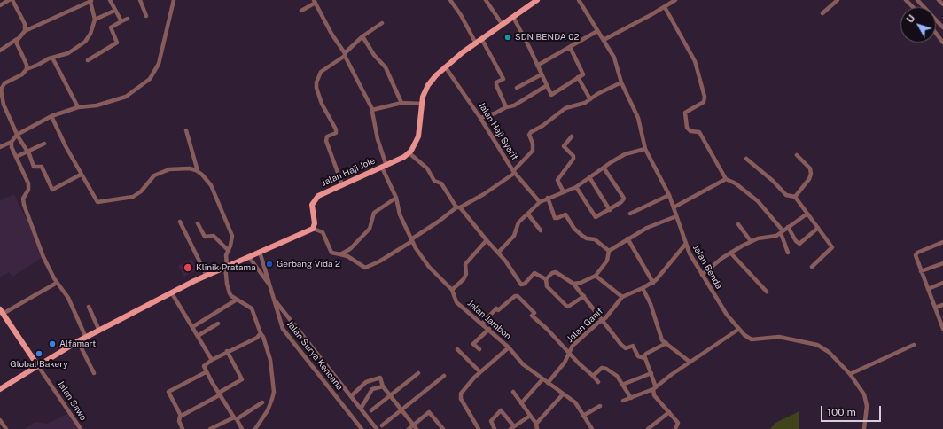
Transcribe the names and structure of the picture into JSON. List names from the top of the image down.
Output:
{
  "streets": {
    "main road": ["Jalan Haji Jole"],
    "street": [
      "Jalan Haji Syarif",
      "Jalan Benda",
      "Jalan Jambon",
      "Jalan Ganif",
      "Jalan Surya Kencana",
      "Jalan Sawo"
    ]
  },
  "crossings": [
    ["Jalan Haji Jole", "Jalan Jambon"],
    ["Jalan Jambon", "Jalan Ganif"]
  ],
  "places": [
    "SDN BENDA 02",
    "Gerbang Vida 2",
    "Klinik Pratama",
    "Alfamart",
    "Global Bakery"
  ],
  "scale_bar": "100 m",
  "north": "top left"
}
